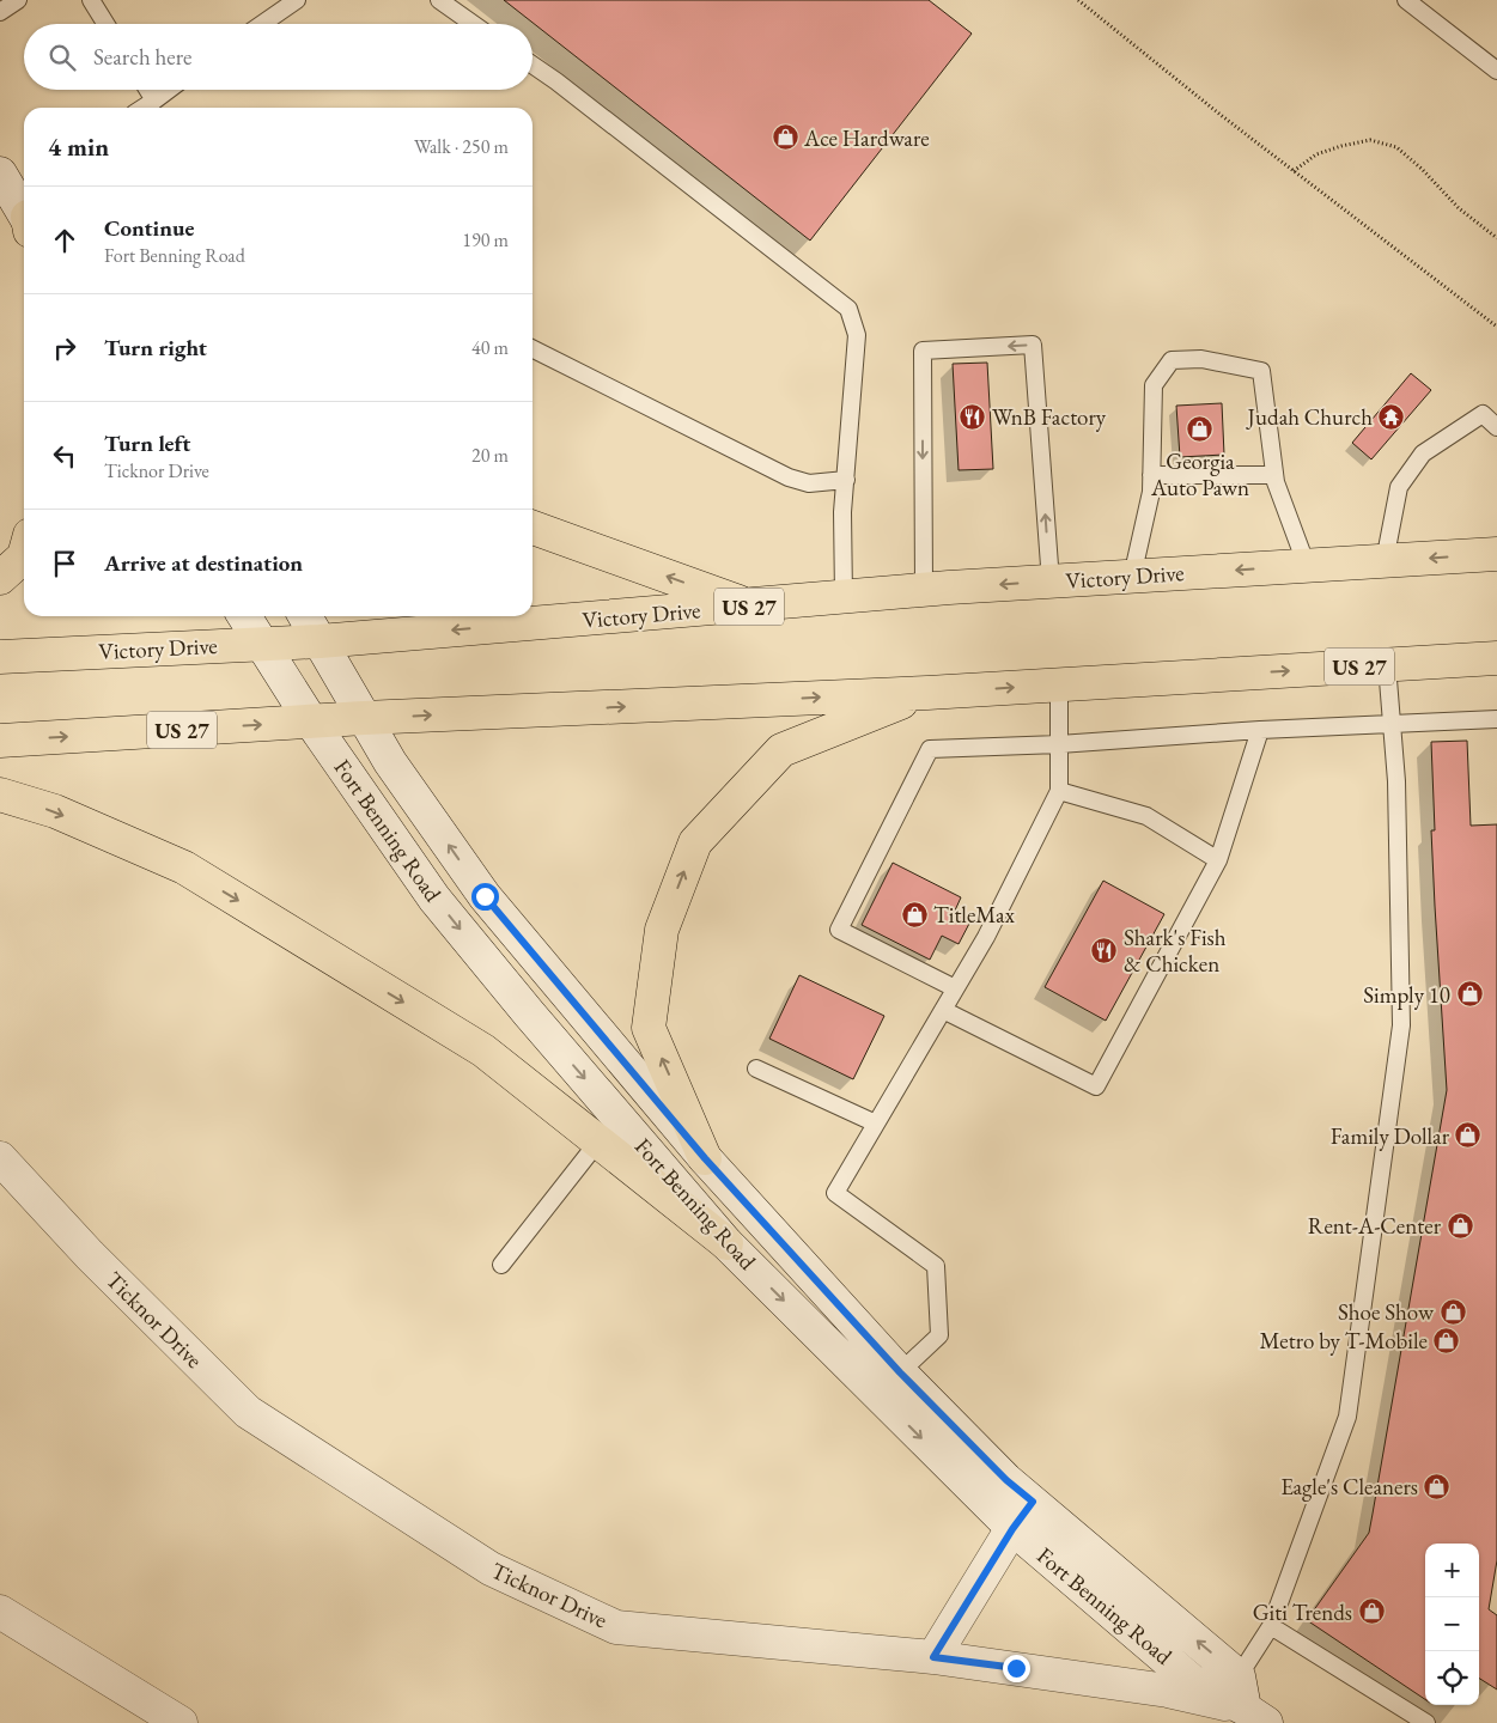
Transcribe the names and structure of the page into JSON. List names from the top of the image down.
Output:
{
  "streets": {
    "highway": ["Victory Drive", "US 27"],
    "street": ["Fort Benning Road", "Ticknor Drive"]
  },
  "crossings": [
    ["Victory Drive", "Fort Benning Road"],
    ["US 27", "Fort Benning Road"],
    ["Fort Benning Road", "Ticknor Drive"]
  ],
  "places": {
    "shop": [
      "Ace Hardware",
      "Georgia Auto Pawn",
      "TitleMax",
      "Simply 10",
      "Family Dollar",
      "Rent-A-Center",
      "Shoe Show",
      "Metro by T-Mobile",
      "Eagle's Cleaners",
      "Giti Trends"
    ],
    "restaurant": ["WnB Factory", "Shark's Fish & Chicken"],
    "temple": ["Judah Church"]
  },
  "page": {
    "search": "Search here",
    "heading": ["4 min", "Walk · 250 m"],
    "list": [
      ["Continue", "Fort Benning Road", "190 m"],
      ["Turn right", "40 m"],
      ["Turn left", "Ticknor Drive", "20 m"],
      "Arrive at destination"
    ],
    "map_buttons": ["+", "−"]
  }
}
